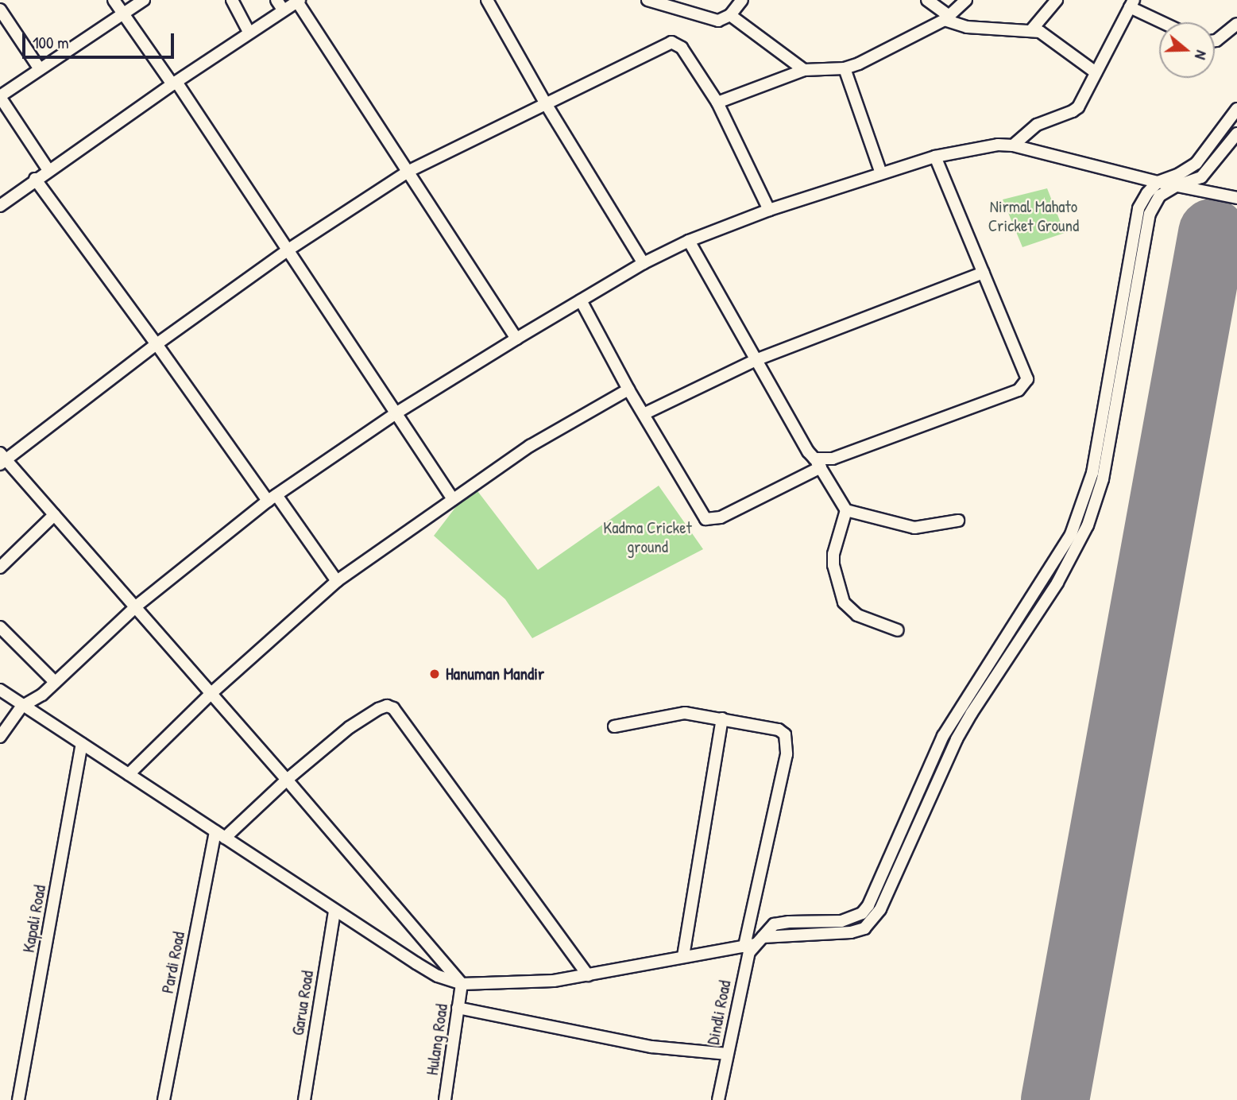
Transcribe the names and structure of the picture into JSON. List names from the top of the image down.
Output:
{
  "streets": {
    "street": [
      "Kapali Road",
      "Pardi Road",
      "Garua Road",
      "Dindli Road",
      "Hulang Road"
    ]
  },
  "parks": ["Nirmal Mahato Cricket Ground", "Kadma Cricket ground"],
  "places": ["Hanuman Mandir"],
  "scale_bar": "100 m",
  "north": "right"
}
